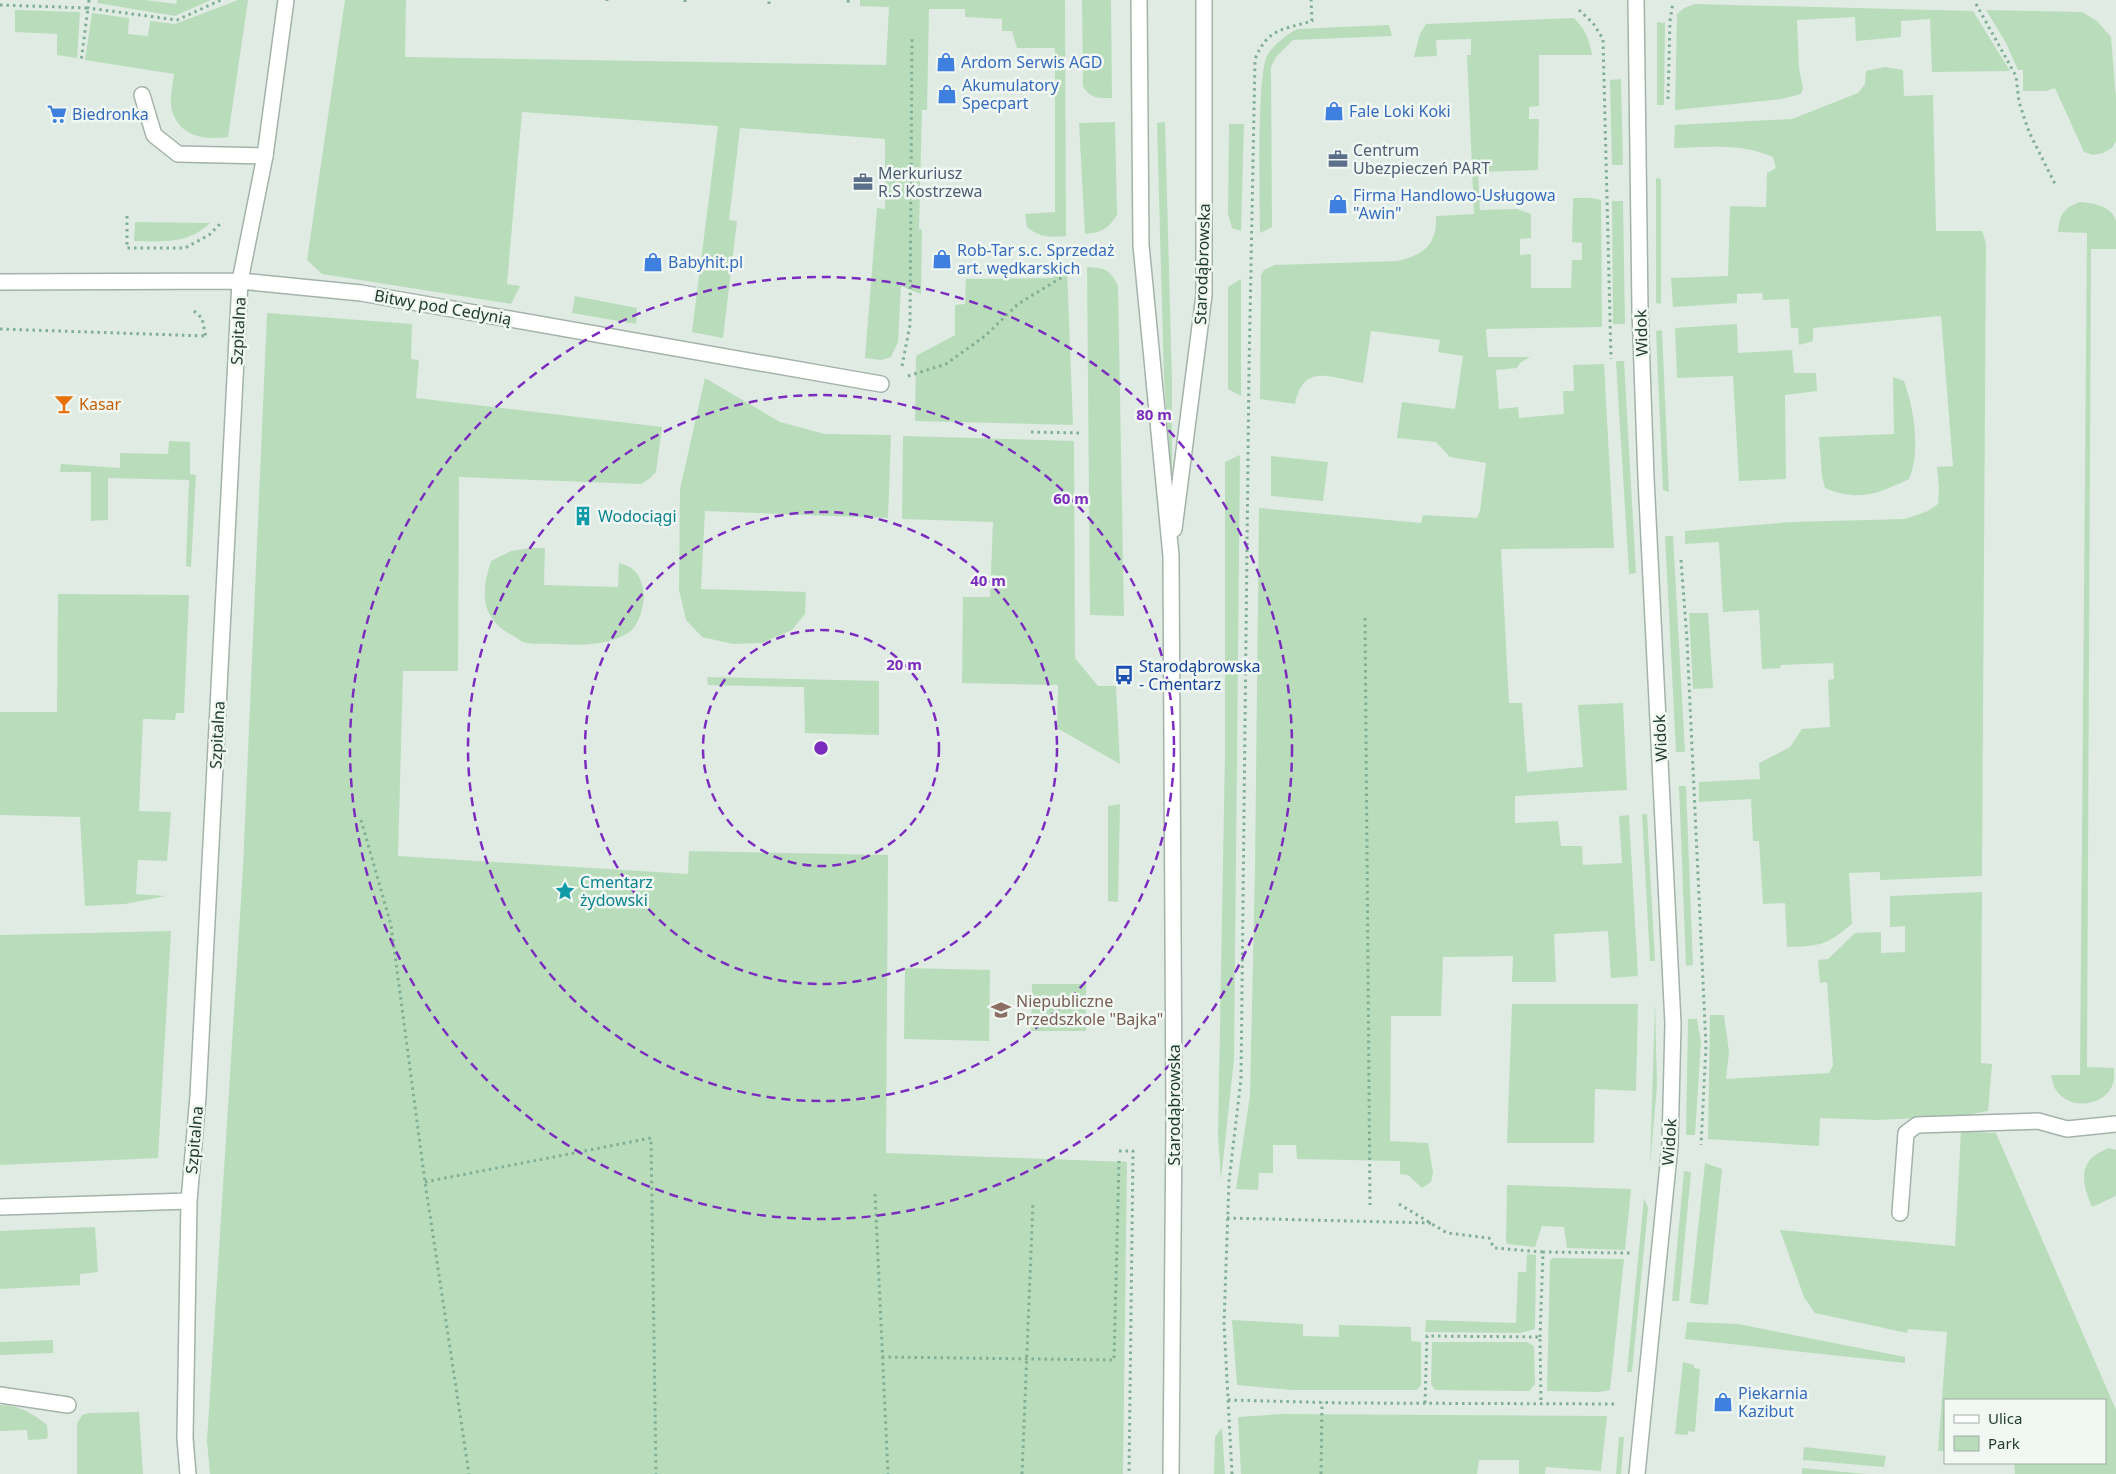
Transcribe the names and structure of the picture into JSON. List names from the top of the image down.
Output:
{
  "streets": {
    "street": [
      "Starodąbrowska",
      "Bitwy pod Cedynią",
      "Szpitalna",
      "Widok"
    ]
  },
  "crossings": [
    ["Bitwy pod Cedynią", "Szpitalna"]
  ],
  "places": {
    "shop": [
      "Ardom Serwis AGD",
      "Akumulatory Specpart",
      "Fale Loki Koki",
      "Firma Handlowo-Usługowa \"Awin\"",
      "Rob-Tar s.c. Sprzedaż art. wędkarskich",
      "Babyhit.pl",
      "Piekarnia Kazibut"
    ],
    "supermarket": ["Biedronka"],
    "office": ["Centrum Ubezpieczeń PART", "Merkuriusz R.S Kostrzewa"],
    "bar": ["Kasar"],
    "building": ["Wodociągi"],
    "bus stop": ["Starodąbrowska - Cmentarz"],
    "place": ["Cmentarz żydowski"],
    "school or university": ["Niepubliczne Przedszkole \"Bajka\""]
  },
  "legend": ["Ulica", "Park"],
  "rings": [
    "80 m",
    "60 m",
    "40 m",
    "20 m"
  ]
}
